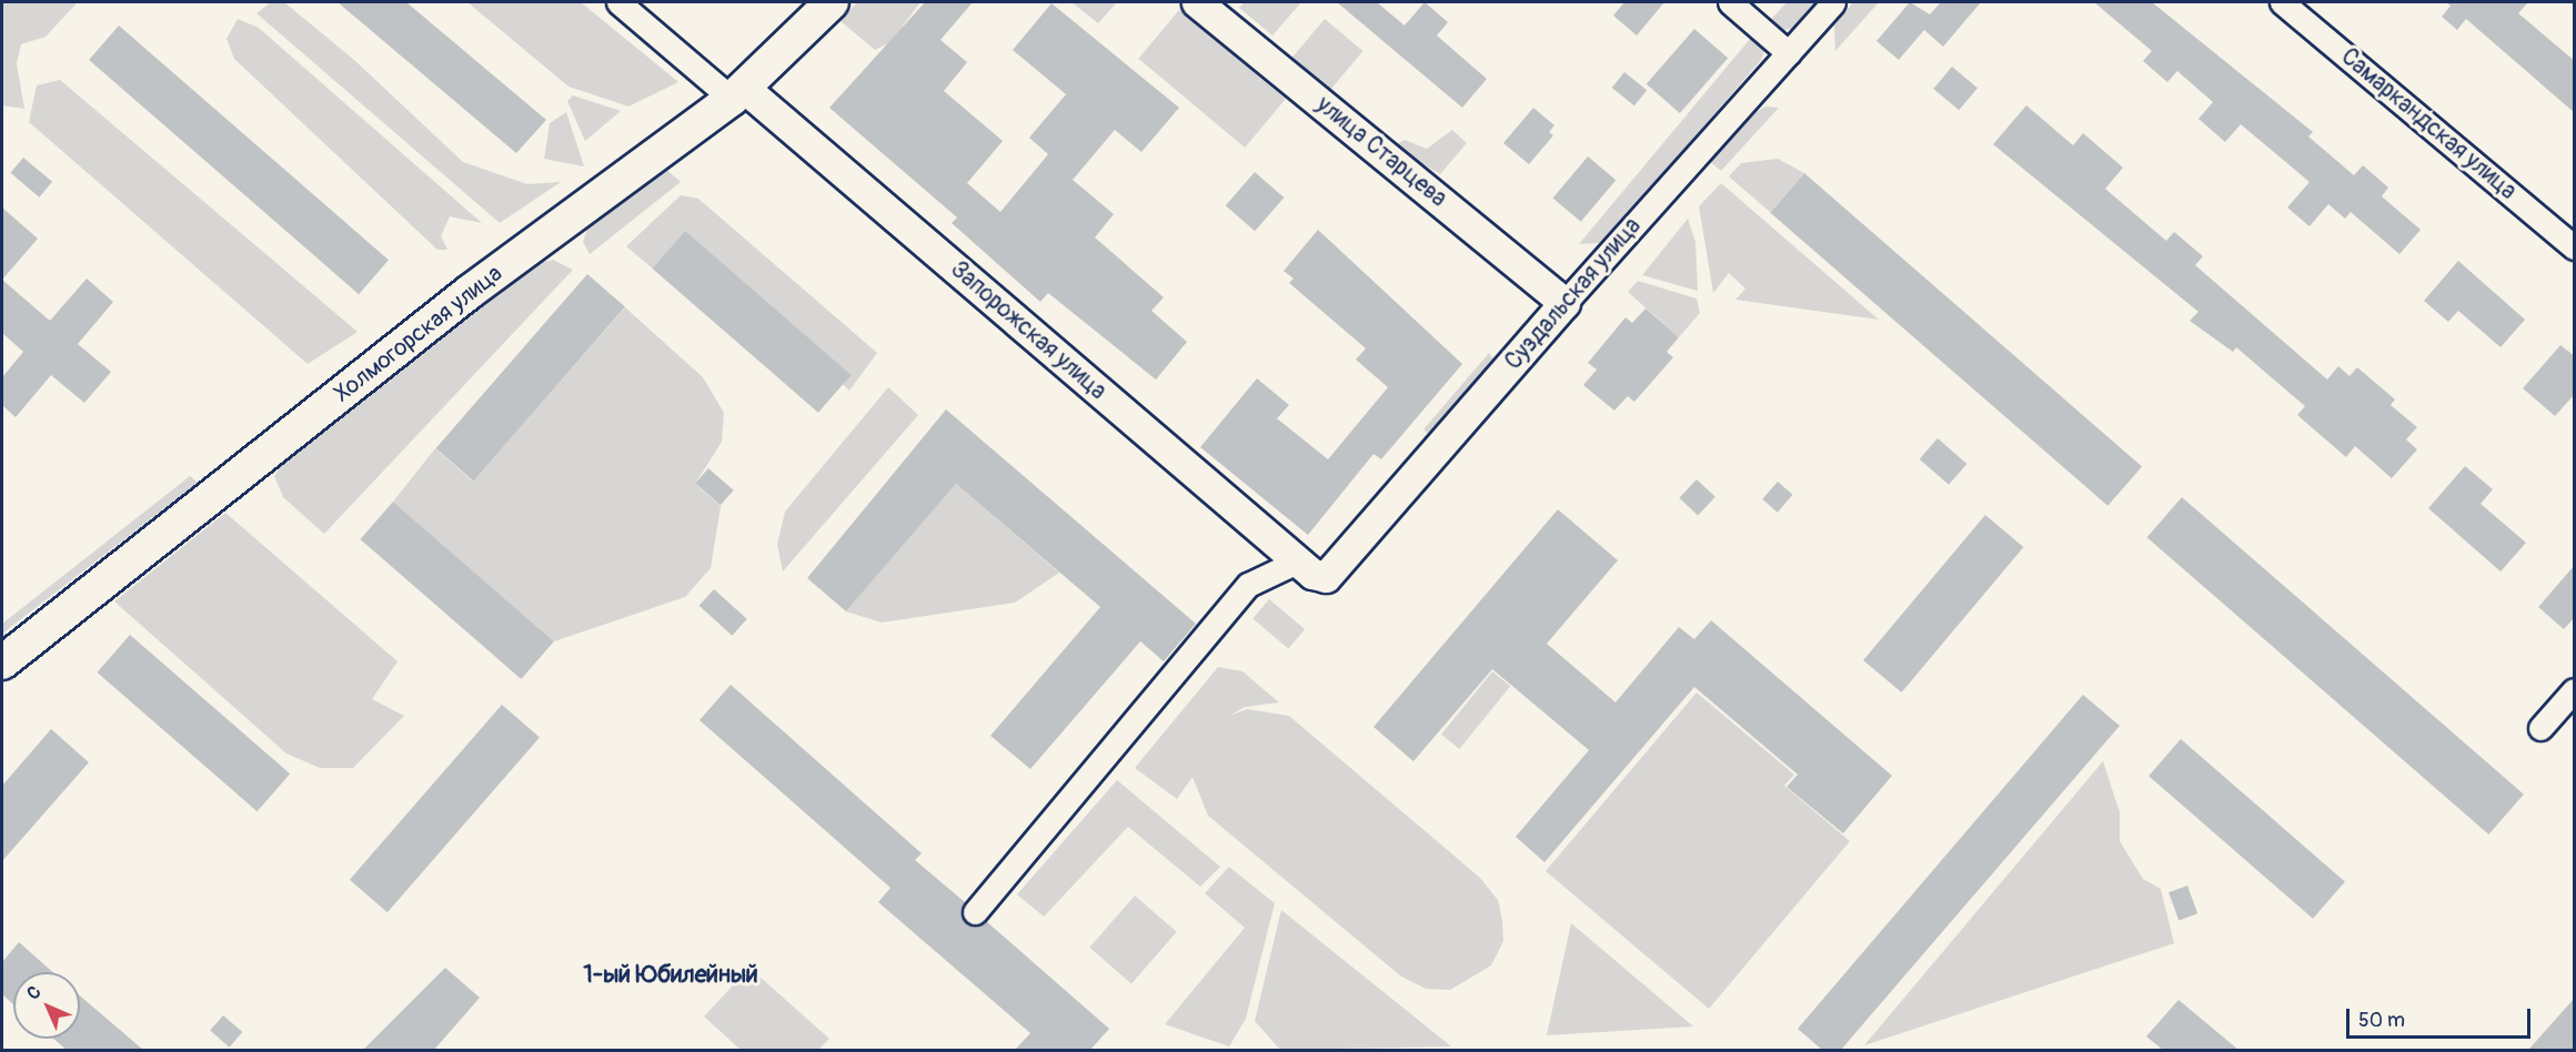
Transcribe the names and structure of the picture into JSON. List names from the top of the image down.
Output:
{
  "streets": {
    "main road": ["Холмогорская улица"],
    "street": [
      "Самаркандская улица",
      "улица Старцева",
      "Суздальская улица",
      "Запорожская улица"
    ]
  },
  "crossings": [
    ["улица Старцева", "Суздальская улица"],
    ["Суздальская улица", "Запорожская улица"],
    ["Запорожская улица", "Холмогорская улица"]
  ],
  "districts": ["1-ый Юбилейный"],
  "scale_bar": "50 m",
  "north": "top left"
}
